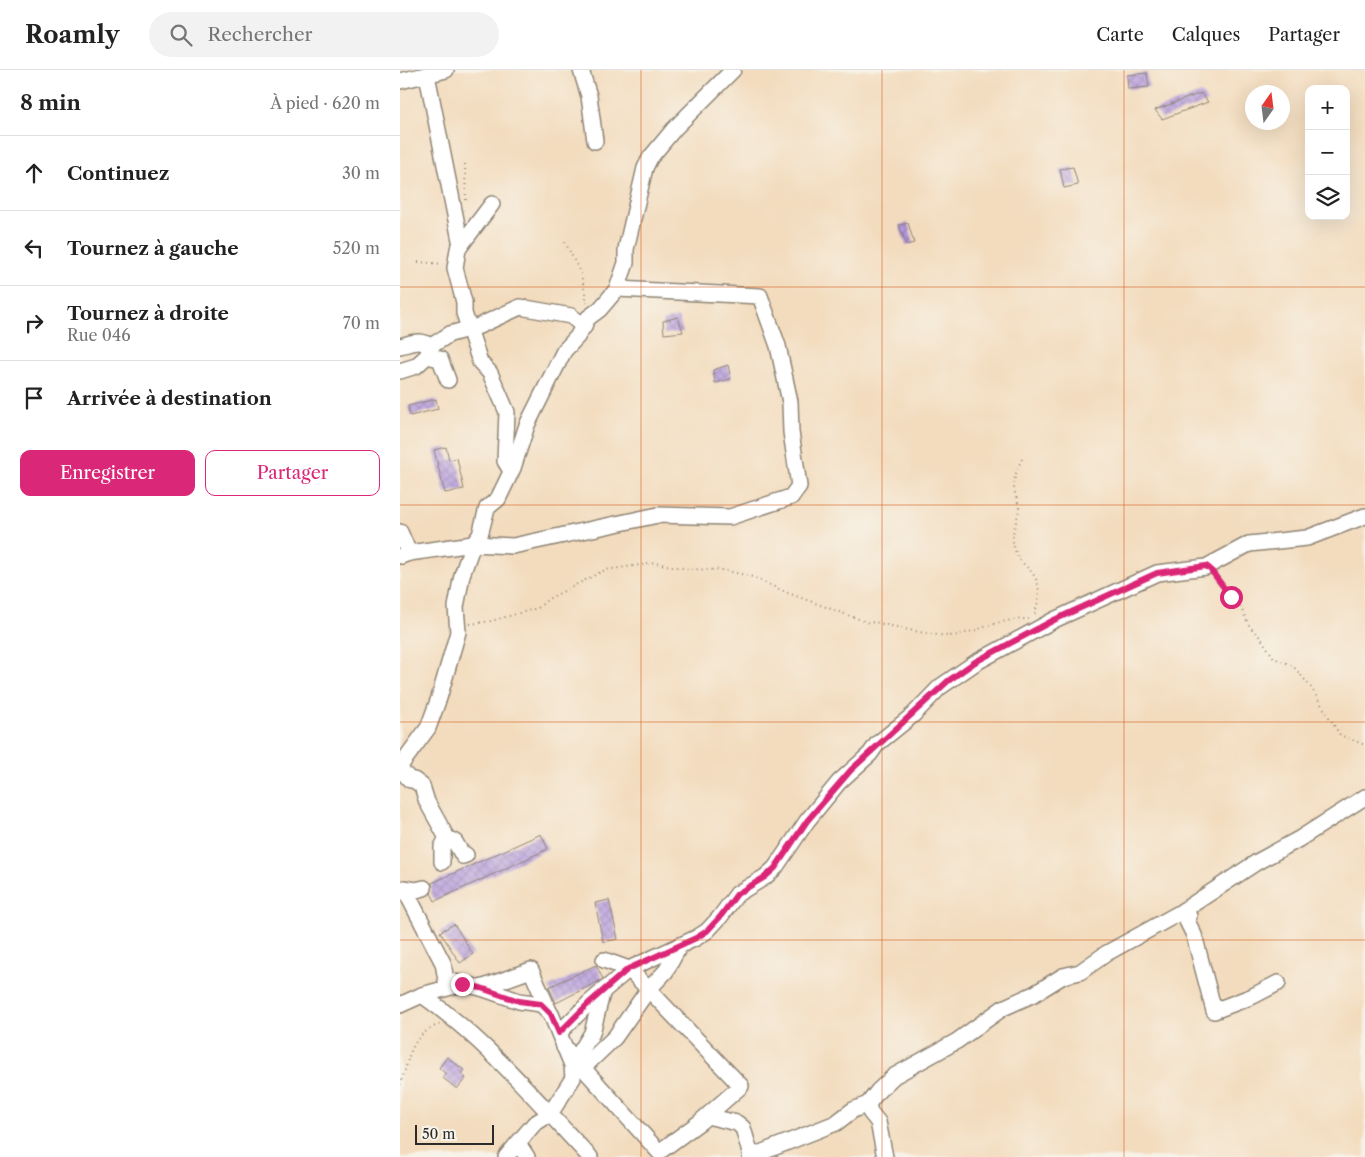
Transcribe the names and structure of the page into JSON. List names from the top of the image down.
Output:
{
  "scale_bar": "50 m",
  "north": "top",
  "page": {
    "header": "Roamly",
    "search": "Rechercher",
    "nav": ["Carte", "Calques", "Partager"],
    "heading": ["8 min", "À pied · 620 m"],
    "map_buttons": ["+", "−"],
    "list": [
      ["Continuez", "30 m"],
      ["Tournez à gauche", "520 m"],
      ["Tournez à droite", "Rue 046", "70 m"],
      "Arrivée à destination"
    ],
    "buttons": ["Enregistrer", "Partager"],
    "scale": "50 m"
  }
}
